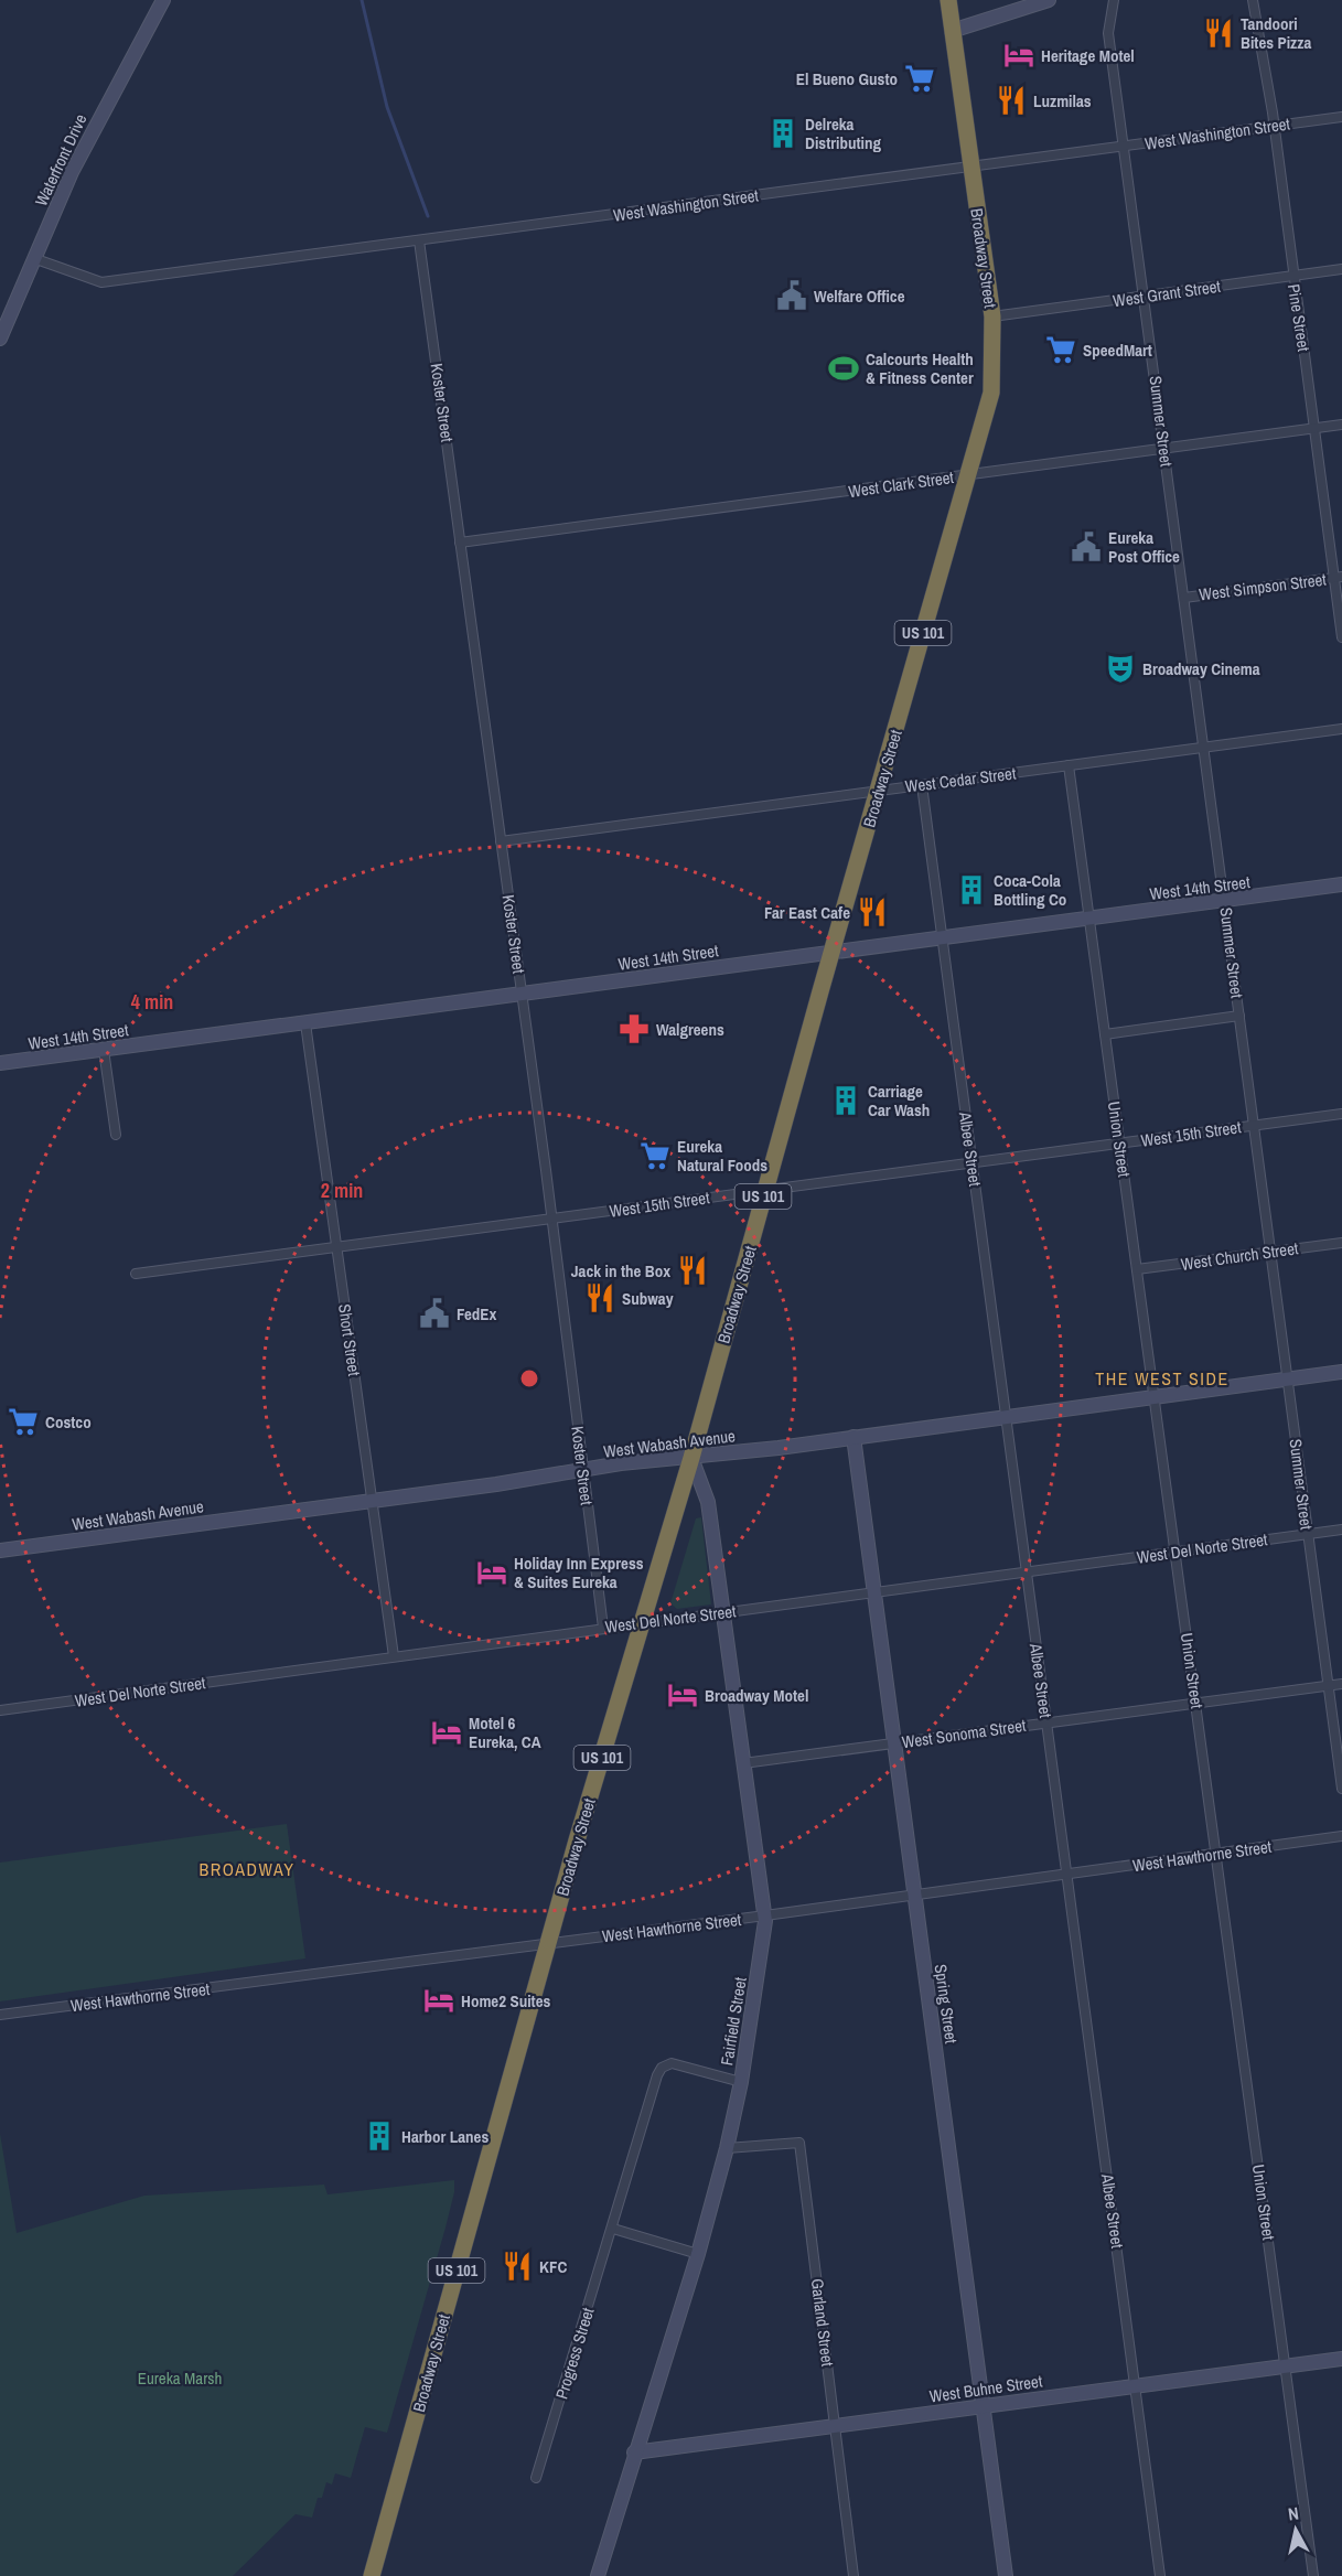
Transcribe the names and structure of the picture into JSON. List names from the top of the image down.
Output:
{
  "streets": {
    "highway": ["Broadway Street", "US 101"],
    "street": [
      "West Washington Street",
      "Waterfront Drive",
      "West Grant Street",
      "Pine Street",
      "Koster Street",
      "Summer Street",
      "West Clark Street",
      "West Simpson Street",
      "West Cedar Street",
      "West 14th Street",
      "West 15th Street",
      "Union Street",
      "Albee Street",
      "West Church Street",
      "Short Street",
      "West Wabash Avenue",
      "West Del Norte Street",
      "West Sonoma Street",
      "West Hawthorne Street",
      "Spring Street",
      "Fairfield Street",
      "Garland Street",
      "Progress Street",
      "West Buhne Street"
    ]
  },
  "crossings": [
    ["West Washington Street", "Waterfront Drive"],
    ["West Washington Street", "Broadway Street"],
    ["West Washington Street", "Pine Street"],
    ["West Washington Street", "Koster Street"],
    ["West Washington Street", "Summer Street"],
    ["Broadway Street", "West Grant Street"],
    ["Broadway Street", "West Clark Street"],
    ["Broadway Street", "West Cedar Street"],
    ["Broadway Street", "West 14th Street"],
    ["Broadway Street", "West 15th Street"],
    ["Broadway Street", "West Wabash Avenue"],
    ["Broadway Street", "West Del Norte Street"],
    ["Broadway Street", "West Hawthorne Street"],
    ["Broadway Street", "Fairfield Street"],
    ["West Grant Street", "Pine Street"],
    ["West Grant Street", "Summer Street"],
    ["Pine Street", "West Clark Street"],
    ["Pine Street", "West Simpson Street"],
    ["Koster Street", "West Clark Street"],
    ["Koster Street", "West Cedar Street"],
    ["Koster Street", "West 14th Street"],
    ["Koster Street", "West 15th Street"],
    ["Koster Street", "West Wabash Avenue"],
    ["Koster Street", "West Del Norte Street"],
    ["Summer Street", "West Clark Street"],
    ["Summer Street", "West Simpson Street"],
    ["Summer Street", "West Cedar Street"],
    ["Summer Street", "West 14th Street"],
    ["Summer Street", "West 15th Street"],
    ["Summer Street", "West Church Street"],
    ["Summer Street", "West Wabash Avenue"],
    ["Summer Street", "West Del Norte Street"],
    ["Summer Street", "West Sonoma Street"],
    ["West Cedar Street", "Union Street"],
    ["West Cedar Street", "Albee Street"],
    ["West 14th Street", "Union Street"],
    ["West 14th Street", "Albee Street"],
    ["West 14th Street", "Short Street"],
    ["West 15th Street", "Union Street"],
    ["West 15th Street", "Albee Street"],
    ["West 15th Street", "Short Street"],
    ["Union Street", "West Church Street"],
    ["Union Street", "West Wabash Avenue"],
    ["Union Street", "West Del Norte Street"],
    ["Union Street", "West Sonoma Street"],
    ["Union Street", "West Hawthorne Street"],
    ["Union Street", "West Buhne Street"],
    ["Albee Street", "West Wabash Avenue"],
    ["Albee Street", "West Del Norte Street"],
    ["Albee Street", "West Sonoma Street"],
    ["Albee Street", "West Hawthorne Street"],
    ["Albee Street", "West Buhne Street"],
    ["Short Street", "West Wabash Avenue"],
    ["Short Street", "West Del Norte Street"],
    ["West Wabash Avenue", "Spring Street"],
    ["West Wabash Avenue", "Fairfield Street"],
    ["West Del Norte Street", "Spring Street"],
    ["West Del Norte Street", "Fairfield Street"],
    ["West Sonoma Street", "Spring Street"],
    ["West Sonoma Street", "Fairfield Street"],
    ["West Hawthorne Street", "Spring Street"],
    ["West Hawthorne Street", "Fairfield Street"],
    ["Spring Street", "West Buhne Street"],
    ["Fairfield Street", "Garland Street"],
    ["Fairfield Street", "Progress Street"],
    ["Fairfield Street", "West Buhne Street"],
    ["Garland Street", "West Buhne Street"]
  ],
  "districts": ["THE WEST SIDE", "BROADWAY"],
  "parks": ["Eureka Marsh"],
  "places": {
    "restaurant": [
      "Tandoori Bites Pizza",
      "Luzmilas",
      "Far East Cafe",
      "Jack in the Box",
      "Subway",
      "KFC"
    ],
    "hotel": [
      "Heritage Motel",
      "Holiday Inn Express & Suites Eureka",
      "Broadway Motel",
      "Motel 6 Eureka, CA",
      "Home2 Suites"
    ],
    "supermarket": [
      "El Bueno Gusto",
      "SpeedMart",
      "Eureka Natural Foods",
      "Costco"
    ],
    "building": [
      "Delreka Distributing",
      "Coca-Cola Bottling Co",
      "Carriage Car Wash",
      "Harbor Lanes"
    ],
    "public building": ["Welfare Office", "Eureka Post Office", "FedEx"],
    "sports": ["Calcourts Health & Fitness Center"],
    "theatre": ["Broadway Cinema"],
    "pharmacy": ["Walgreens"]
  },
  "north": "top",
  "rings": ["4 min", "2 min"]
}
